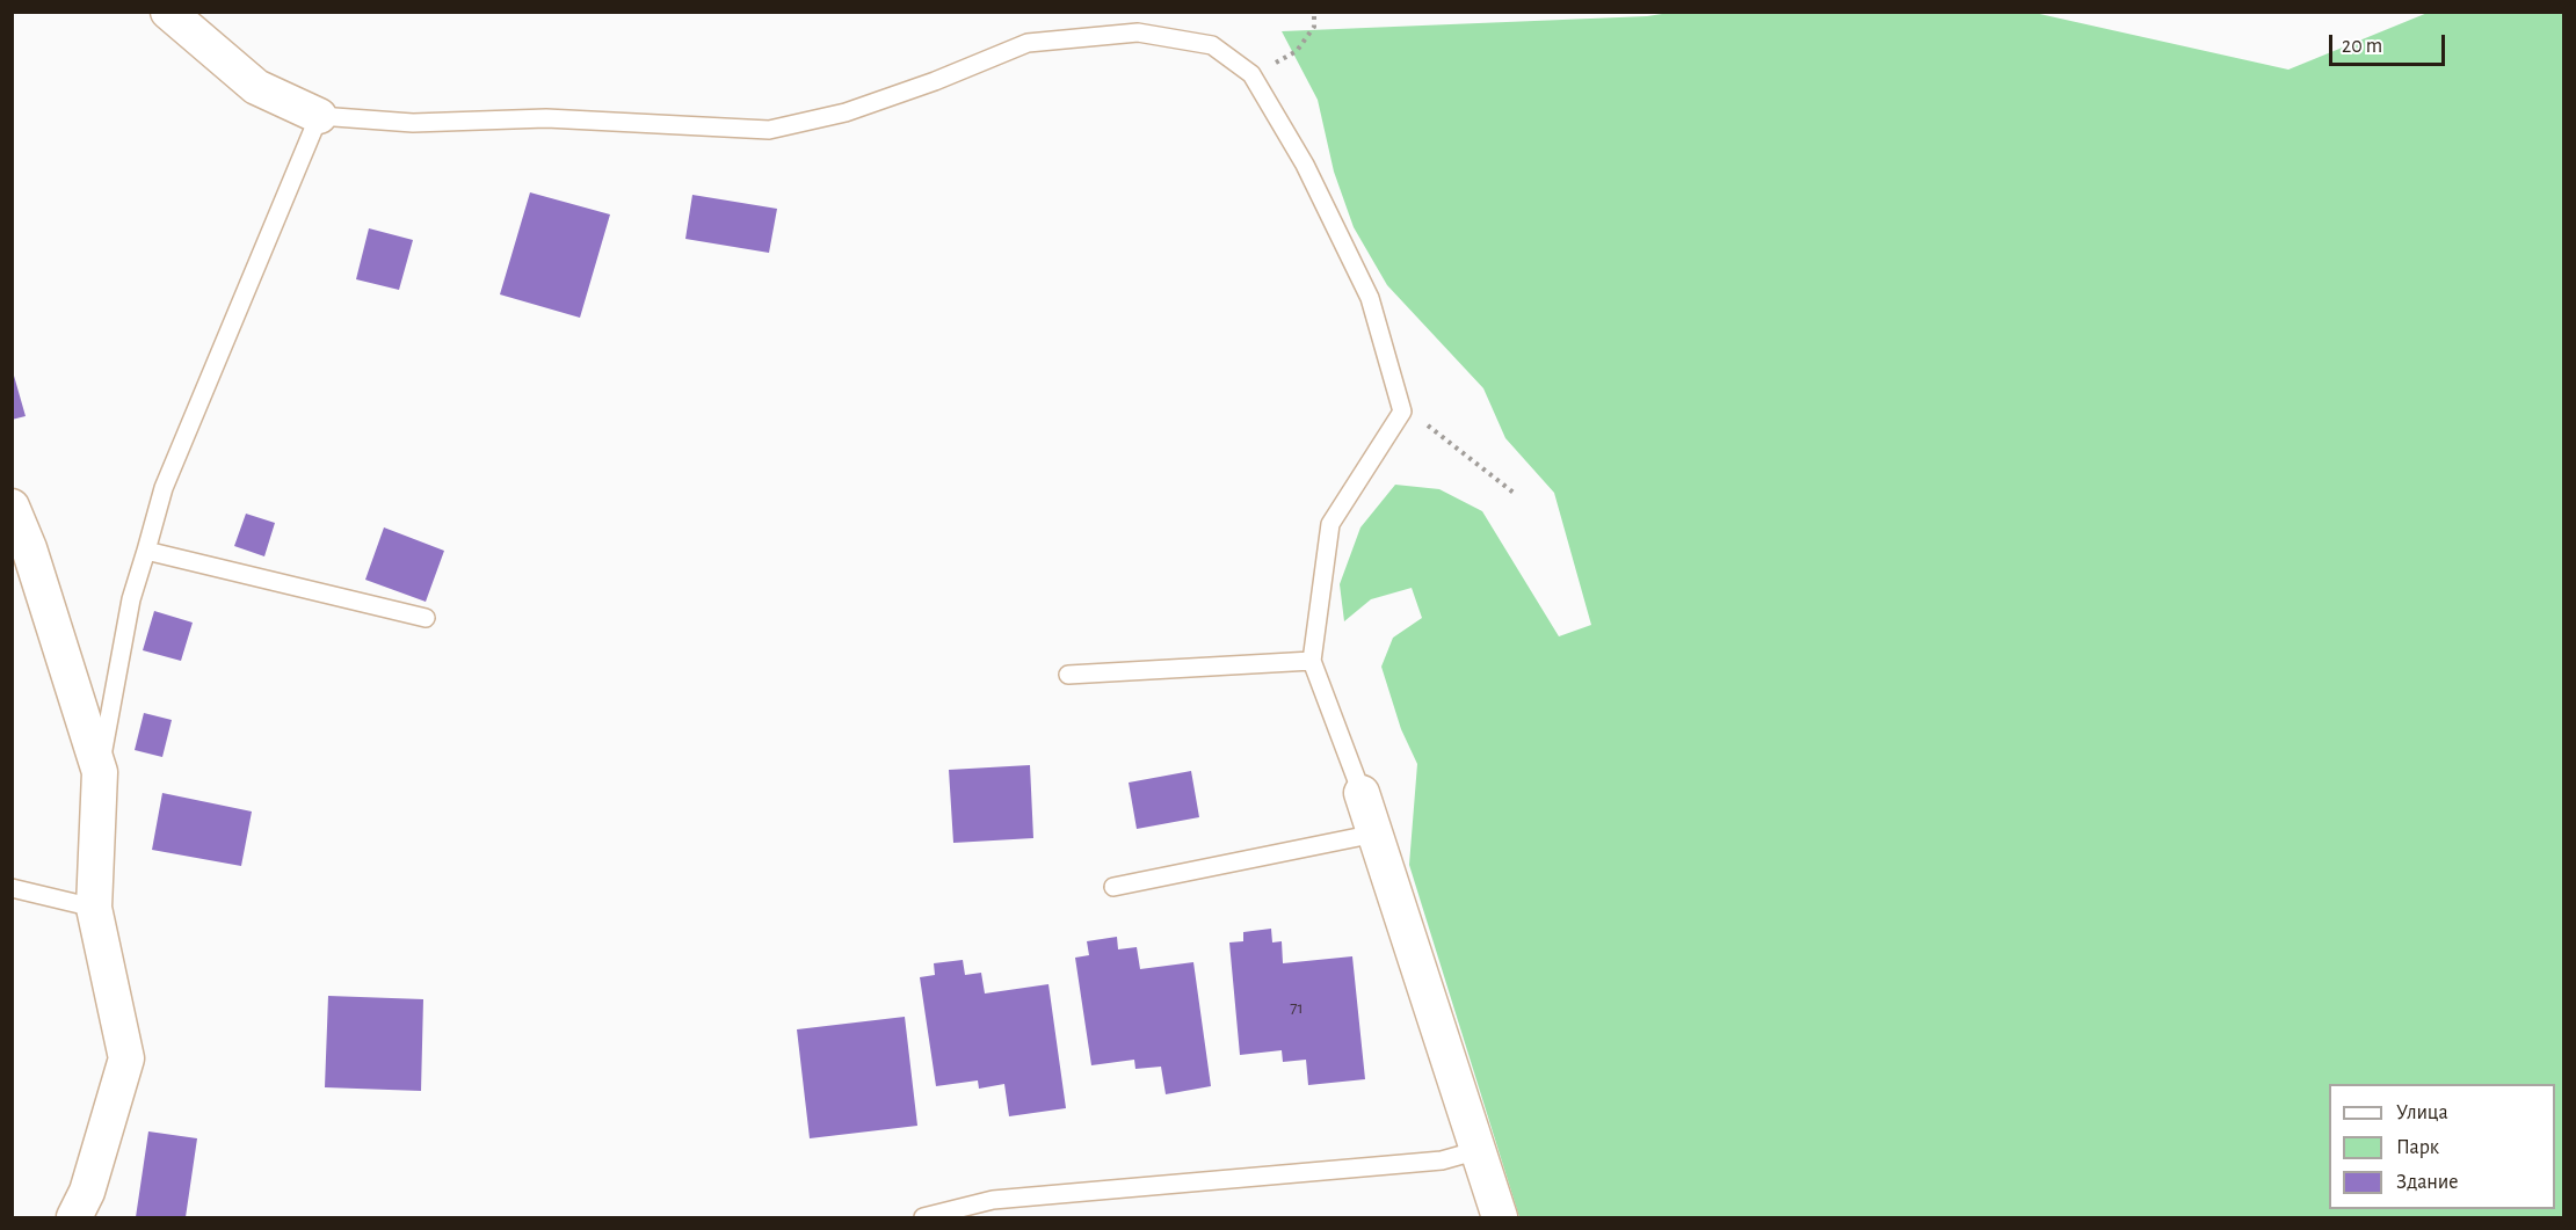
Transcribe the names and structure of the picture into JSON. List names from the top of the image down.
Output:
{
  "house_numbers": ["71"],
  "legend": ["Улица", "Парк", "Здание"],
  "scale_bar": "20 m"
}
